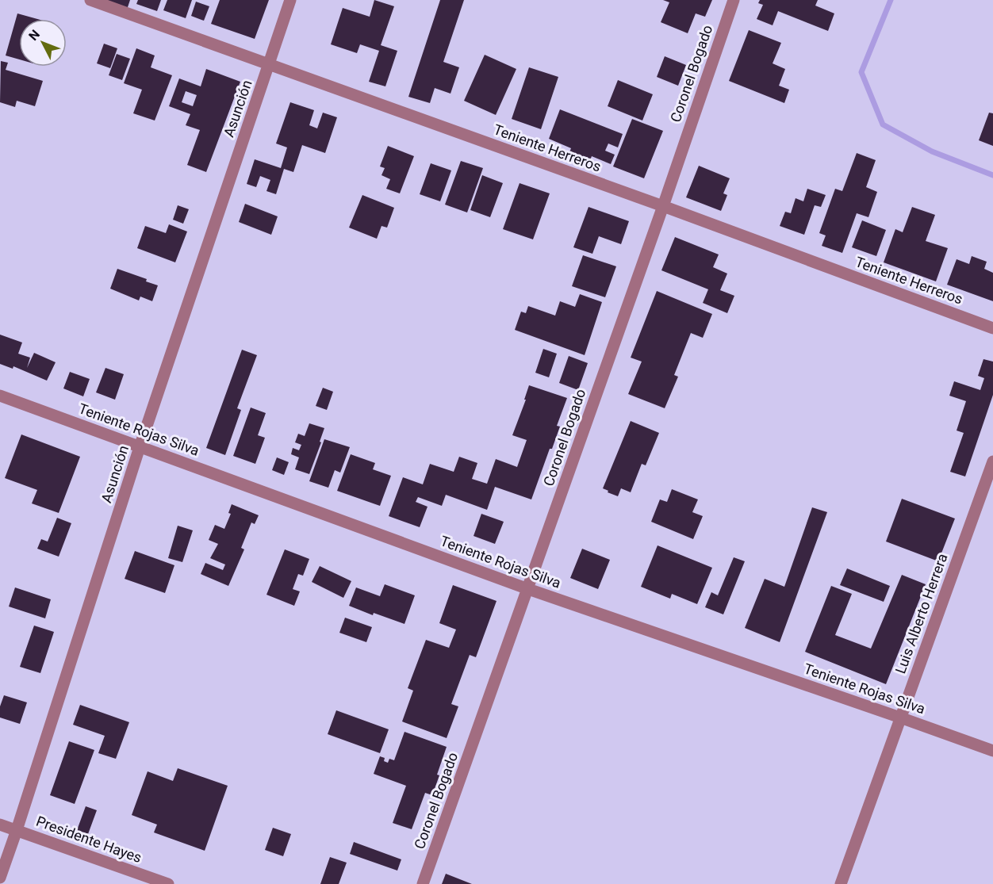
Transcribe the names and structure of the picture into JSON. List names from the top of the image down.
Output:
{
  "streets": {
    "street": [
      "Coronel Bogado",
      "Asunción",
      "Teniente Herreros",
      "Teniente Rojas Silva",
      "Luis Alberto Herrera",
      "Presidente Hayes"
    ]
  },
  "crossings": [
    ["Coronel Bogado", "Teniente Herreros"],
    ["Coronel Bogado", "Teniente Rojas Silva"],
    ["Asunción", "Teniente Herreros"],
    ["Asunción", "Teniente Rojas Silva"],
    ["Asunción", "Presidente Hayes"],
    ["Teniente Rojas Silva", "Luis Alberto Herrera"]
  ],
  "north": "top left"
}
